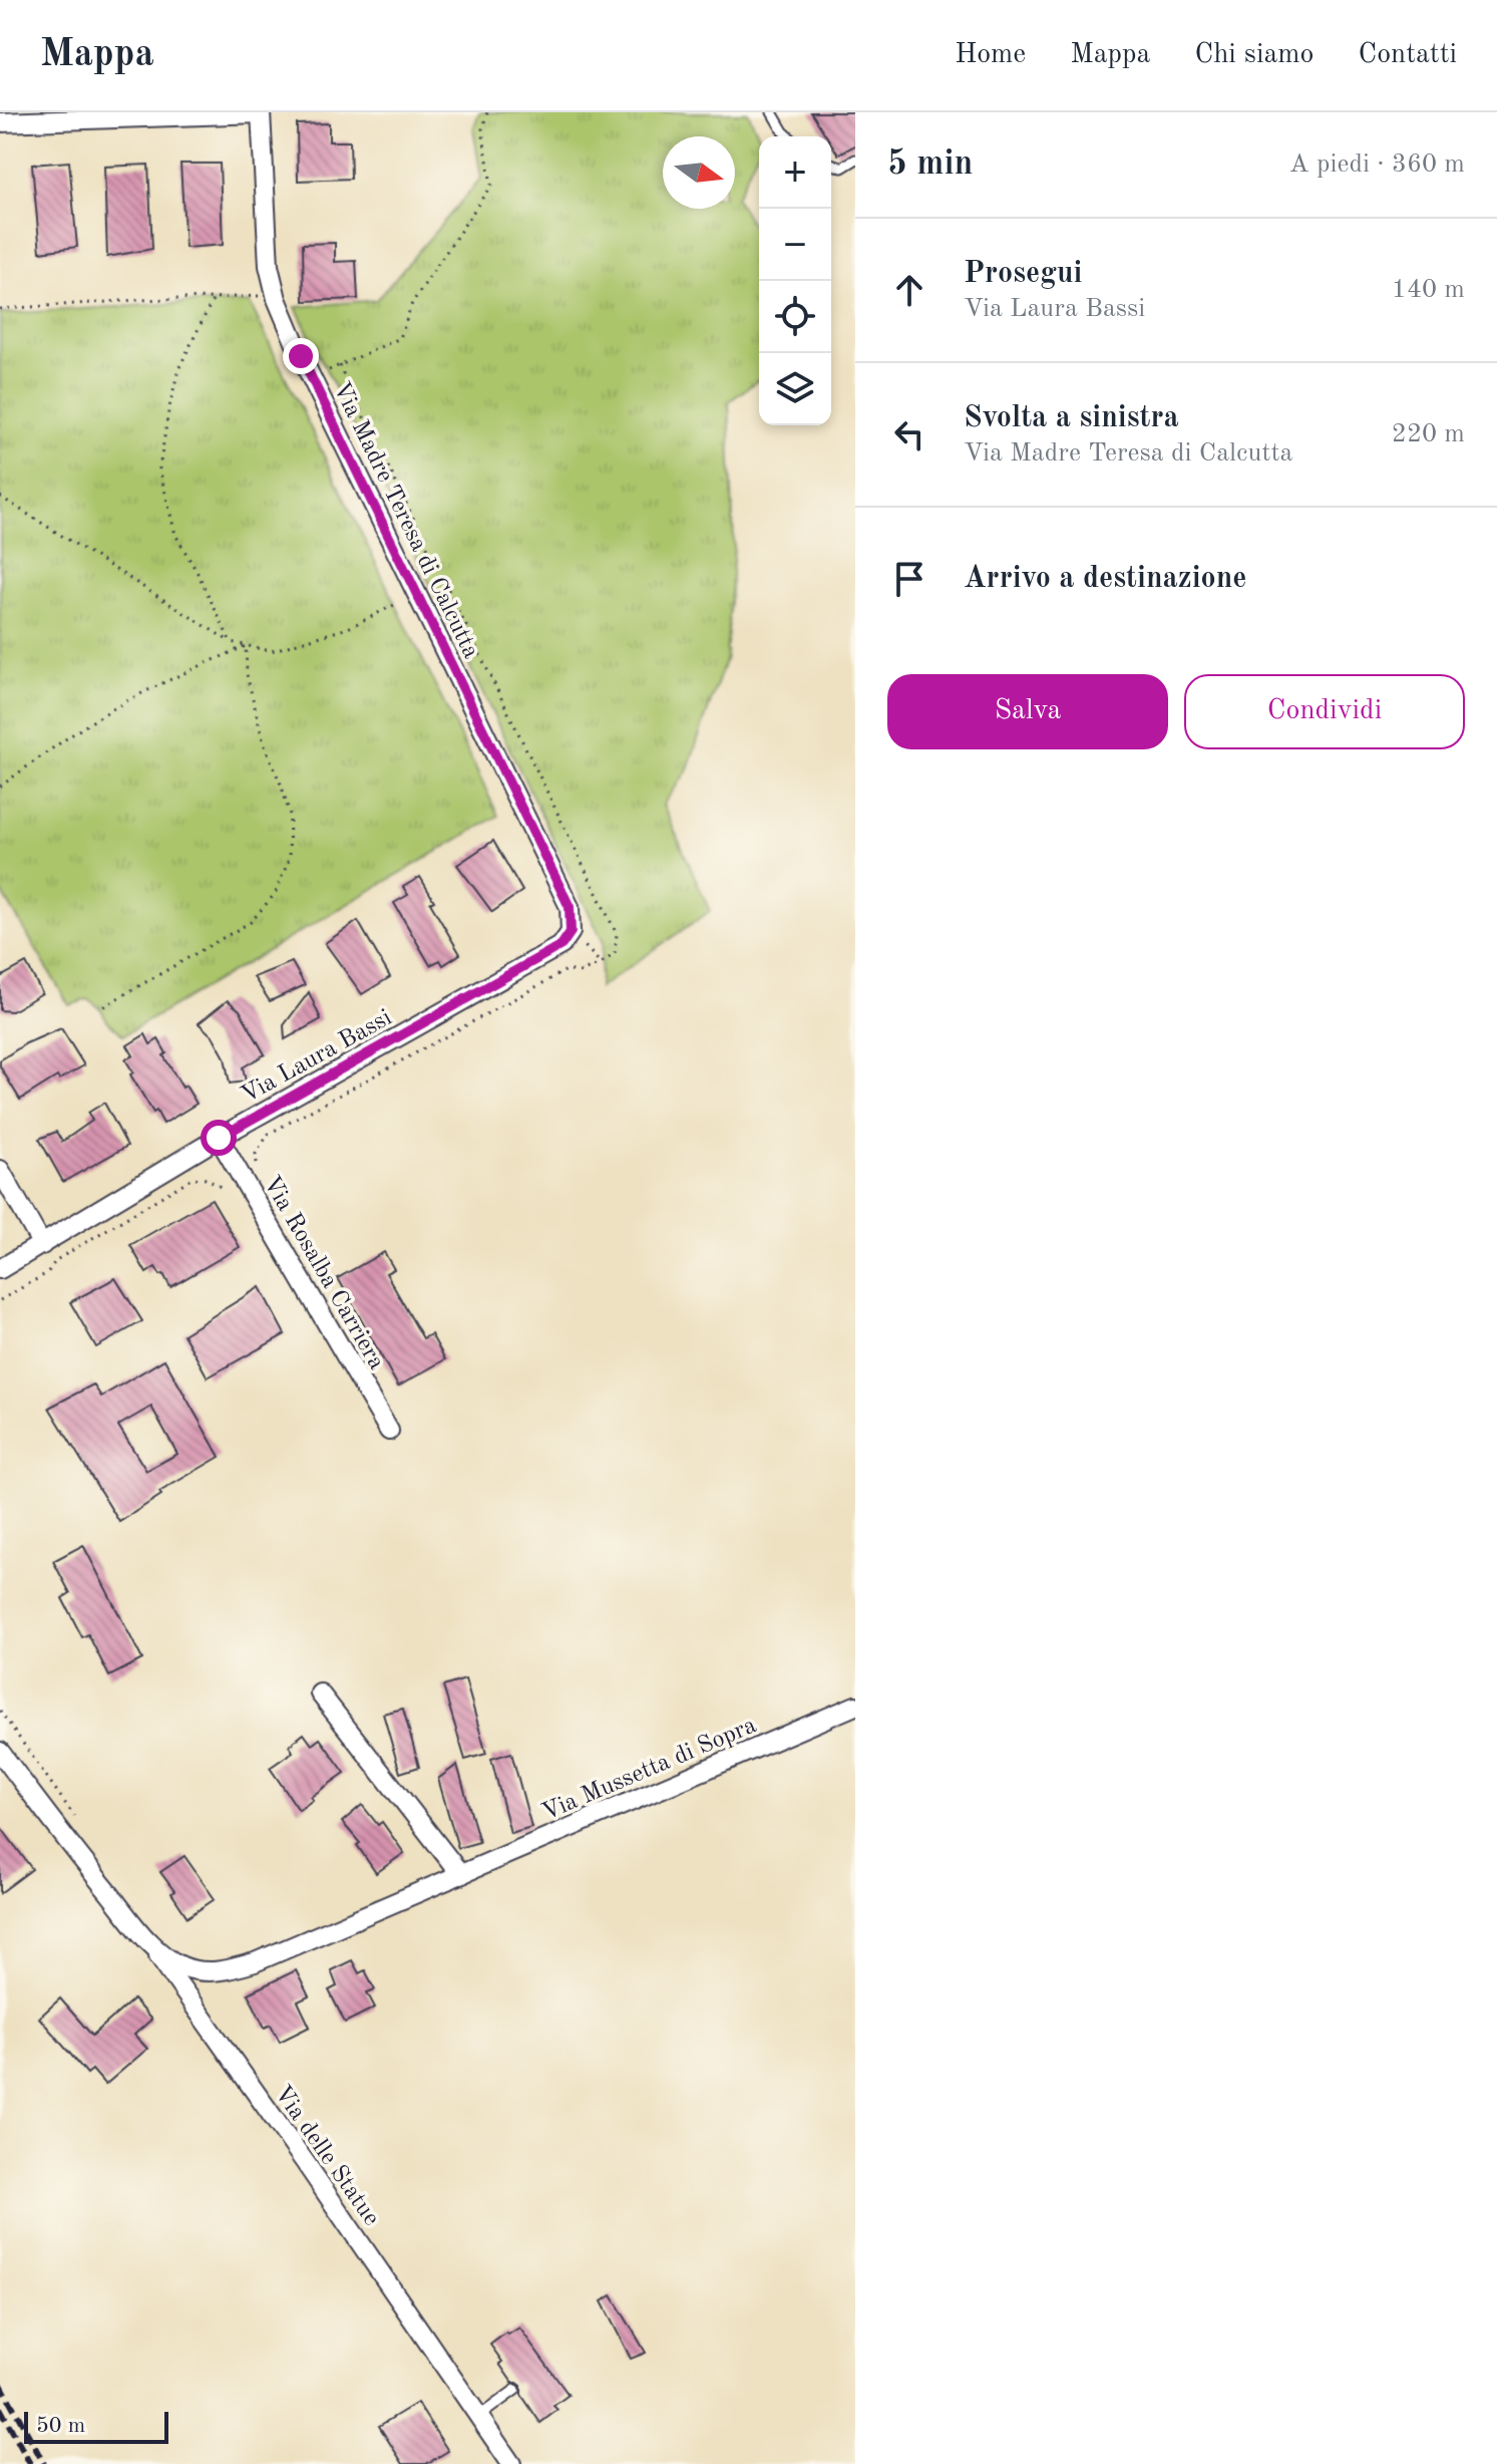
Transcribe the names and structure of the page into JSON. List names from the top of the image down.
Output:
{
  "streets": {
    "street": [
      "Via Madre Teresa di Calcutta",
      "Via Laura Bassi",
      "Via Rosalba Carriera",
      "Via Mussetta di Sopra",
      "Via delle Statue"
    ]
  },
  "crossings": [
    ["Via Madre Teresa di Calcutta", "Via Laura Bassi"],
    ["Via Laura Bassi", "Via Rosalba Carriera"],
    ["Via Mussetta di Sopra", "Via delle Statue"]
  ],
  "scale_bar": "50 m",
  "north": "right",
  "page": {
    "header": "Mappa",
    "nav": [
      "Home",
      "Mappa",
      "Chi siamo",
      "Contatti"
    ],
    "heading": ["5 min", "A piedi · 360 m"],
    "map_buttons": ["+", "−"],
    "list": [
      ["Prosegui", "Via Laura Bassi", "140 m"],
      ["Svolta a sinistra", "Via Madre Teresa di Calcutta", "220 m"],
      "Arrivo a destinazione"
    ],
    "buttons": ["Salva", "Condividi"],
    "scale": "50 m"
  }
}
